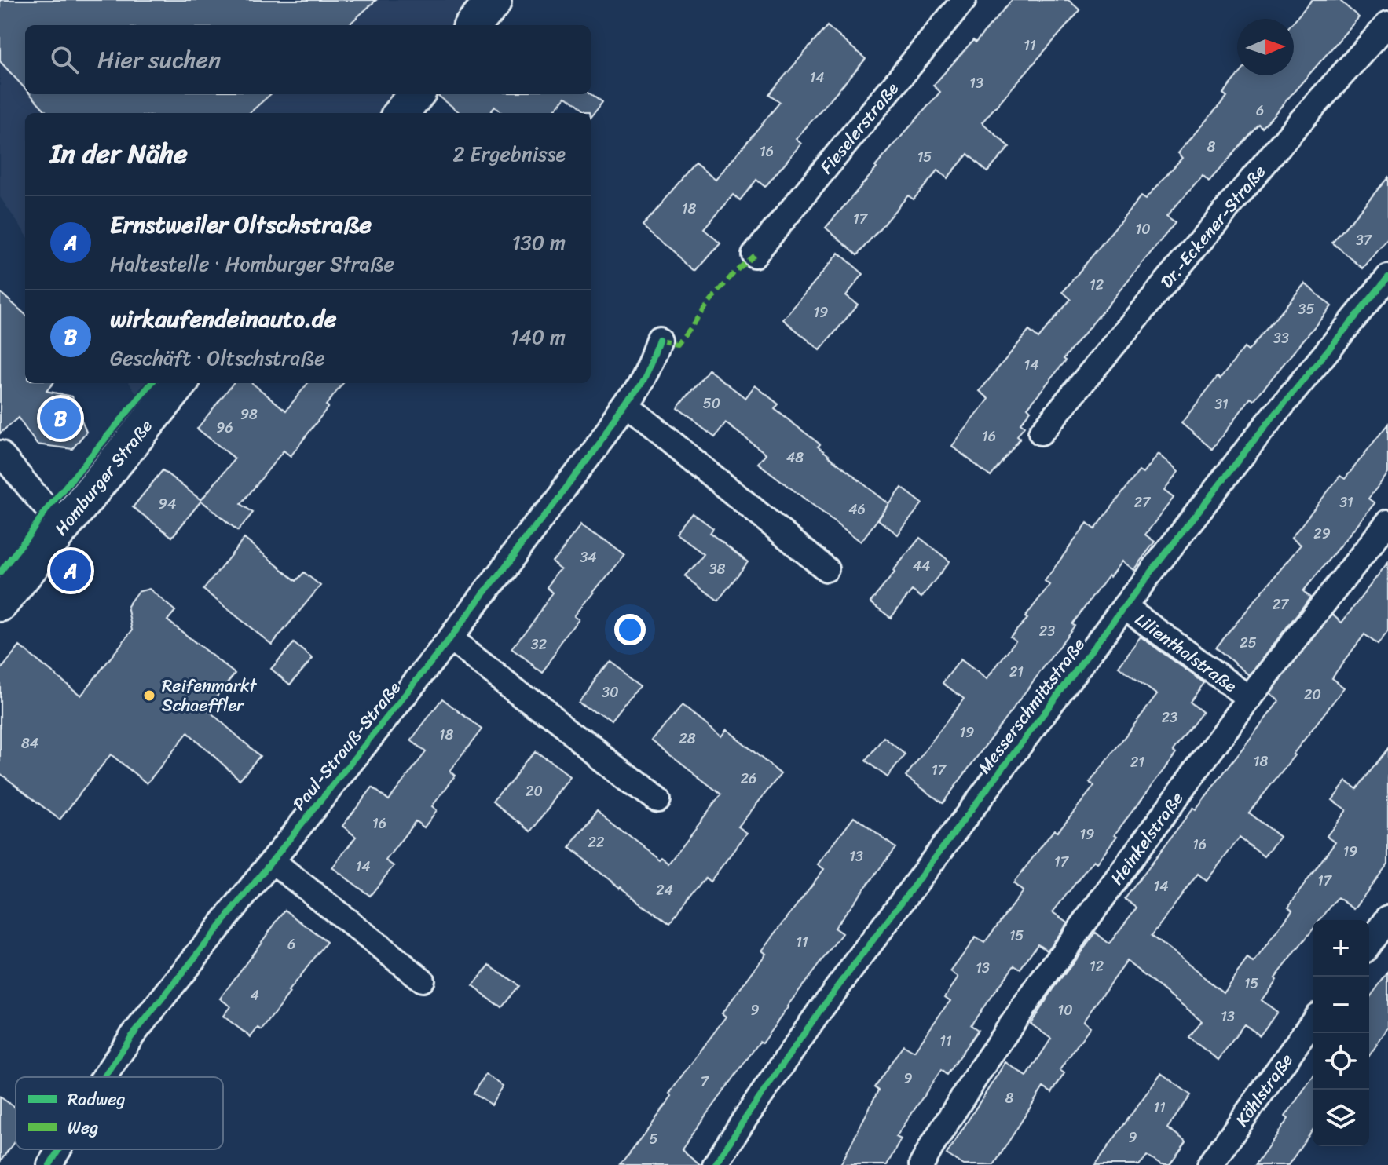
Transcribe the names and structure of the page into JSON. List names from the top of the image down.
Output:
{
  "streets": {
    "main road": ["Homburger Straße"],
    "street": [
      "Fieselerstraße",
      "Dr.-Eckener-Straße",
      "Lilienthalstraße",
      "Messerschmittstraße",
      "Paul-Strauß-Straße",
      "Heinkelstraße",
      "Köhlstraße"
    ]
  },
  "crossings": [
    ["Lilienthalstraße", "Messerschmittstraße"],
    ["Lilienthalstraße", "Heinkelstraße"]
  ],
  "places": ["Reifenmarkt Schaeffler"],
  "house_numbers": [
    "11",
    "14",
    "13",
    "6",
    "8",
    "16",
    "15",
    "18",
    "17",
    "10",
    "37",
    "12",
    "35",
    "19",
    "33",
    "14",
    "50",
    "31",
    "98",
    "96",
    "16",
    "48",
    "27",
    "31",
    "94",
    "46",
    "29",
    "34",
    "44",
    "38",
    "27",
    "23",
    "25",
    "32",
    "21",
    "30",
    "20",
    "23",
    "19",
    "18",
    "28",
    "84",
    "18",
    "21",
    "17",
    "26",
    "20",
    "16",
    "19",
    "22",
    "16",
    "19",
    "13",
    "17",
    "14",
    "17",
    "14",
    "24",
    "15",
    "11",
    "6",
    "12",
    "13",
    "15",
    "4",
    "9",
    "10",
    "13",
    "11",
    "9",
    "7",
    "8",
    "11",
    "9",
    "5"
  ],
  "legend": ["Radweg", "Weg"],
  "north": "right",
  "page": {
    "search": "Hier suchen",
    "heading": ["In der Nähe", "2 Ergebnisse"],
    "list": [
      {
        "mark": "A",
        "name": "Ernstweiler Oltschstraße",
        "note": "Haltestelle · Homburger Straße",
        "value": "130 m"
      },
      {
        "mark": "B",
        "name": "wirkaufendeinauto.de",
        "note": "Geschäft · Oltschstraße",
        "value": "140 m"
      }
    ],
    "pins": ["B", "A"],
    "map_buttons": ["+", "−"]
  }
}
